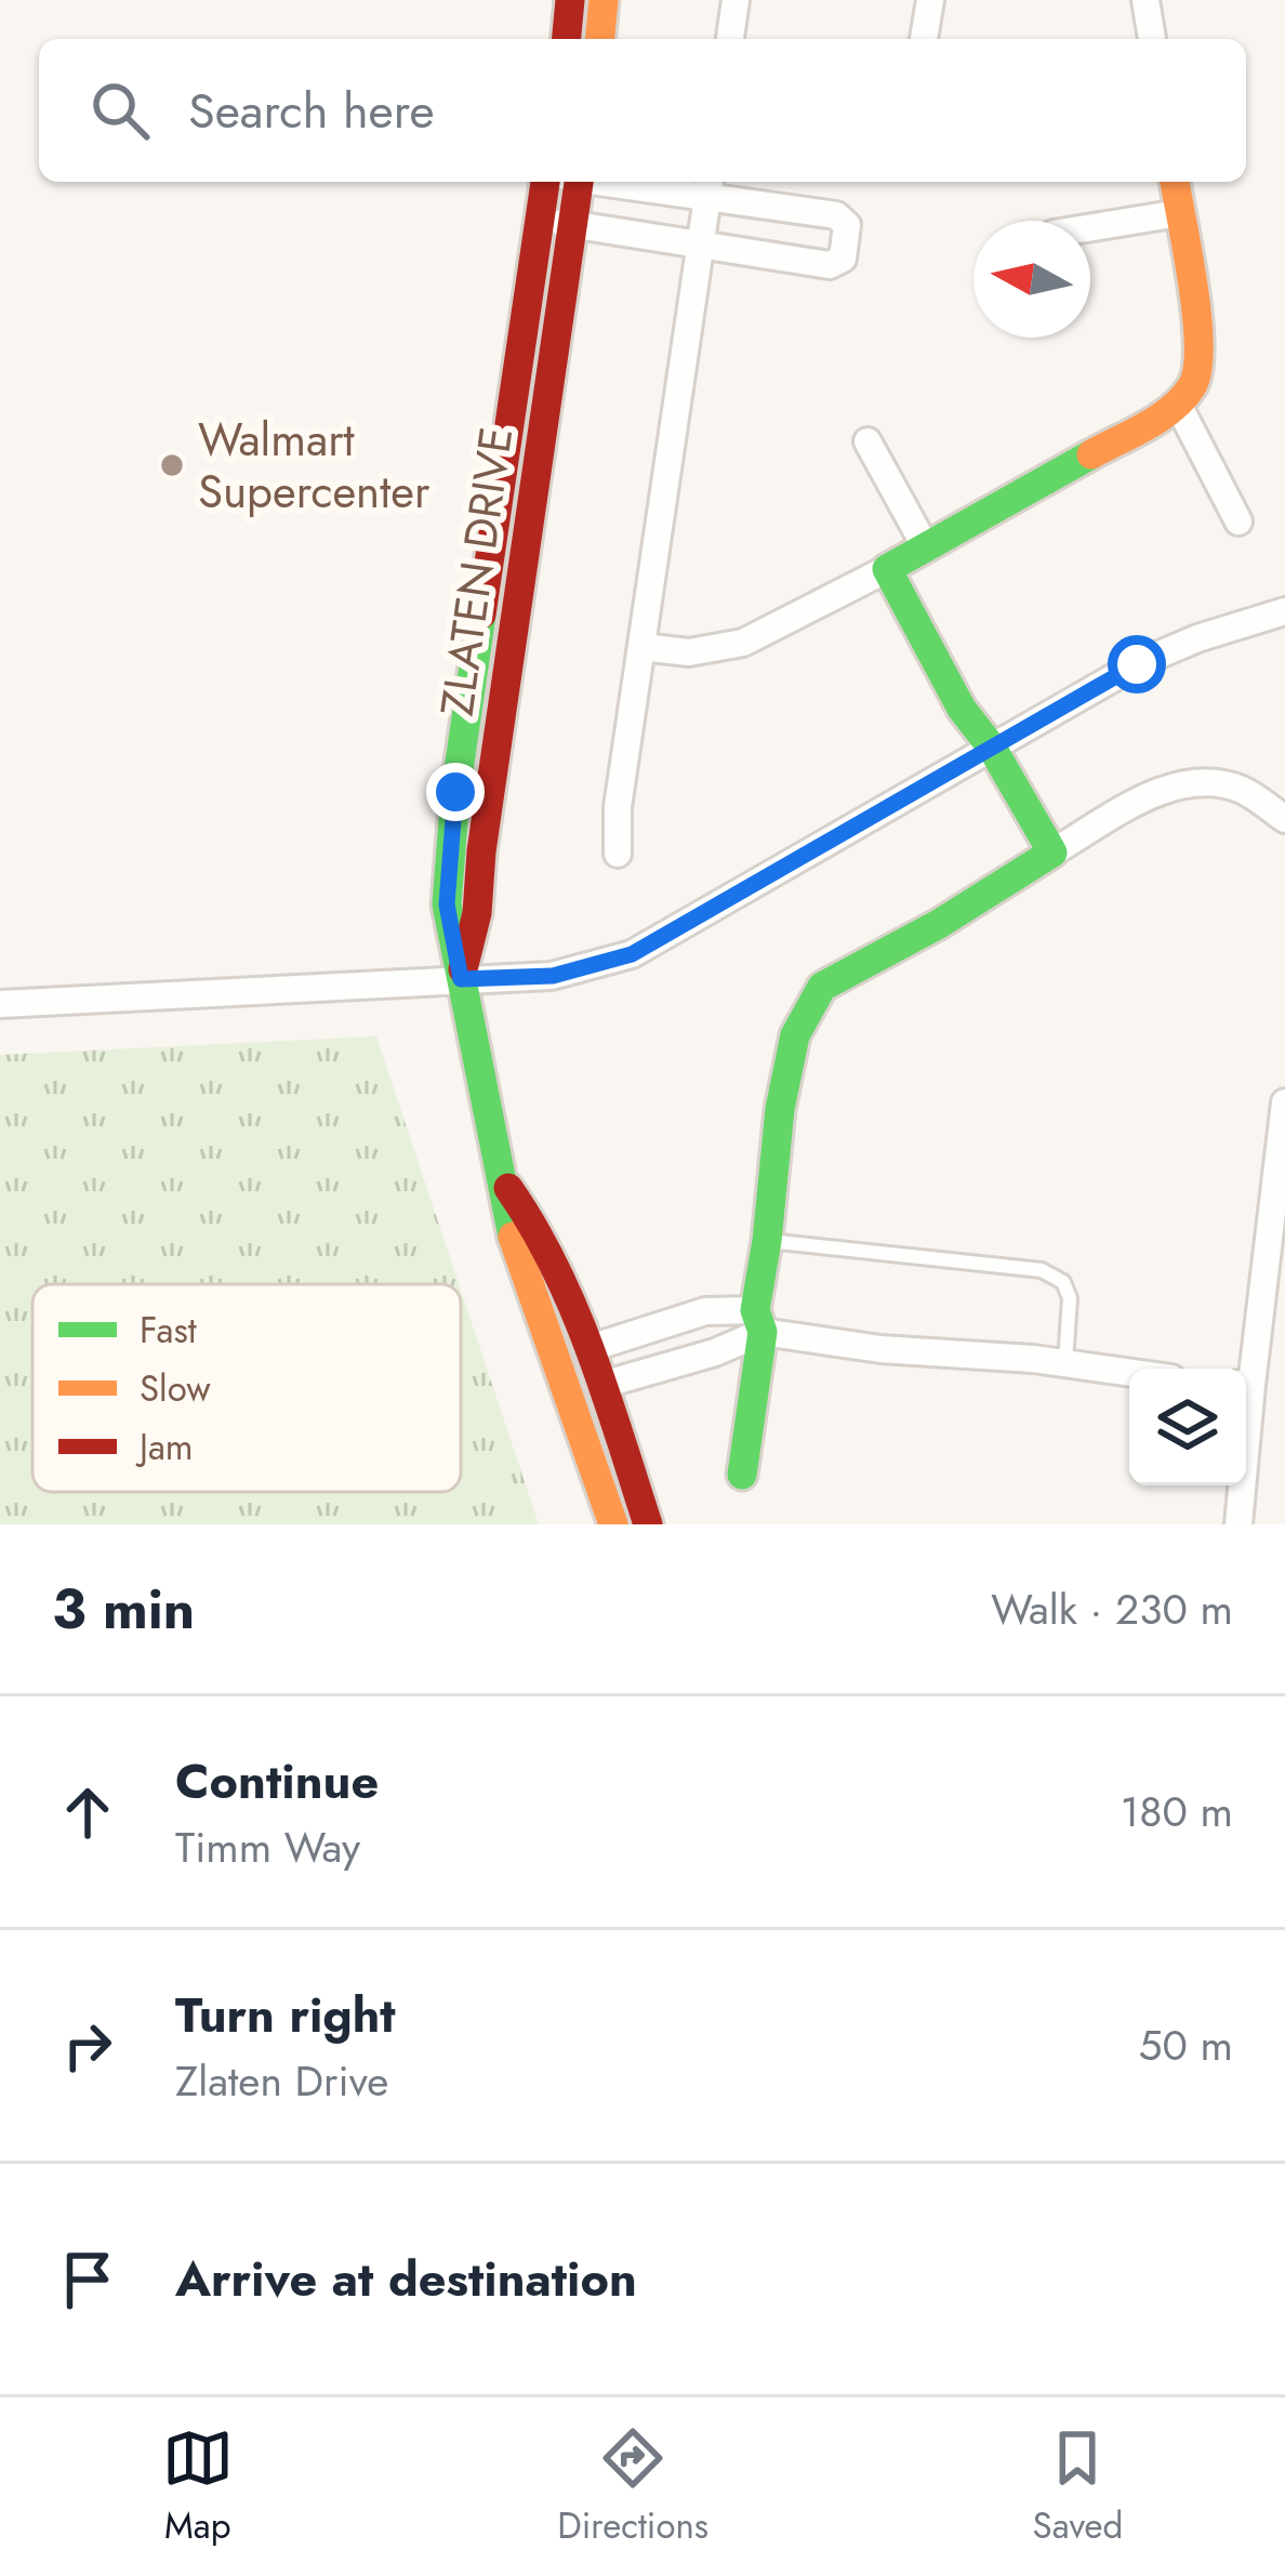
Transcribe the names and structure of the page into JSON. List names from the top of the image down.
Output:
{
  "streets": {
    "street": ["ZLATEN DRIVE"]
  },
  "places": ["Walmart Supercenter"],
  "legend": ["Fast", "Slow", "Jam"],
  "north": "left",
  "page": {
    "search": "Search here",
    "heading": ["3 min", "Walk · 230 m"],
    "list": [
      ["Continue", "Timm Way", "180 m"],
      ["Turn right", "Zlaten Drive", "50 m"],
      "Arrive at destination"
    ],
    "nav": ["Map", "Directions", "Saved"]
  }
}
